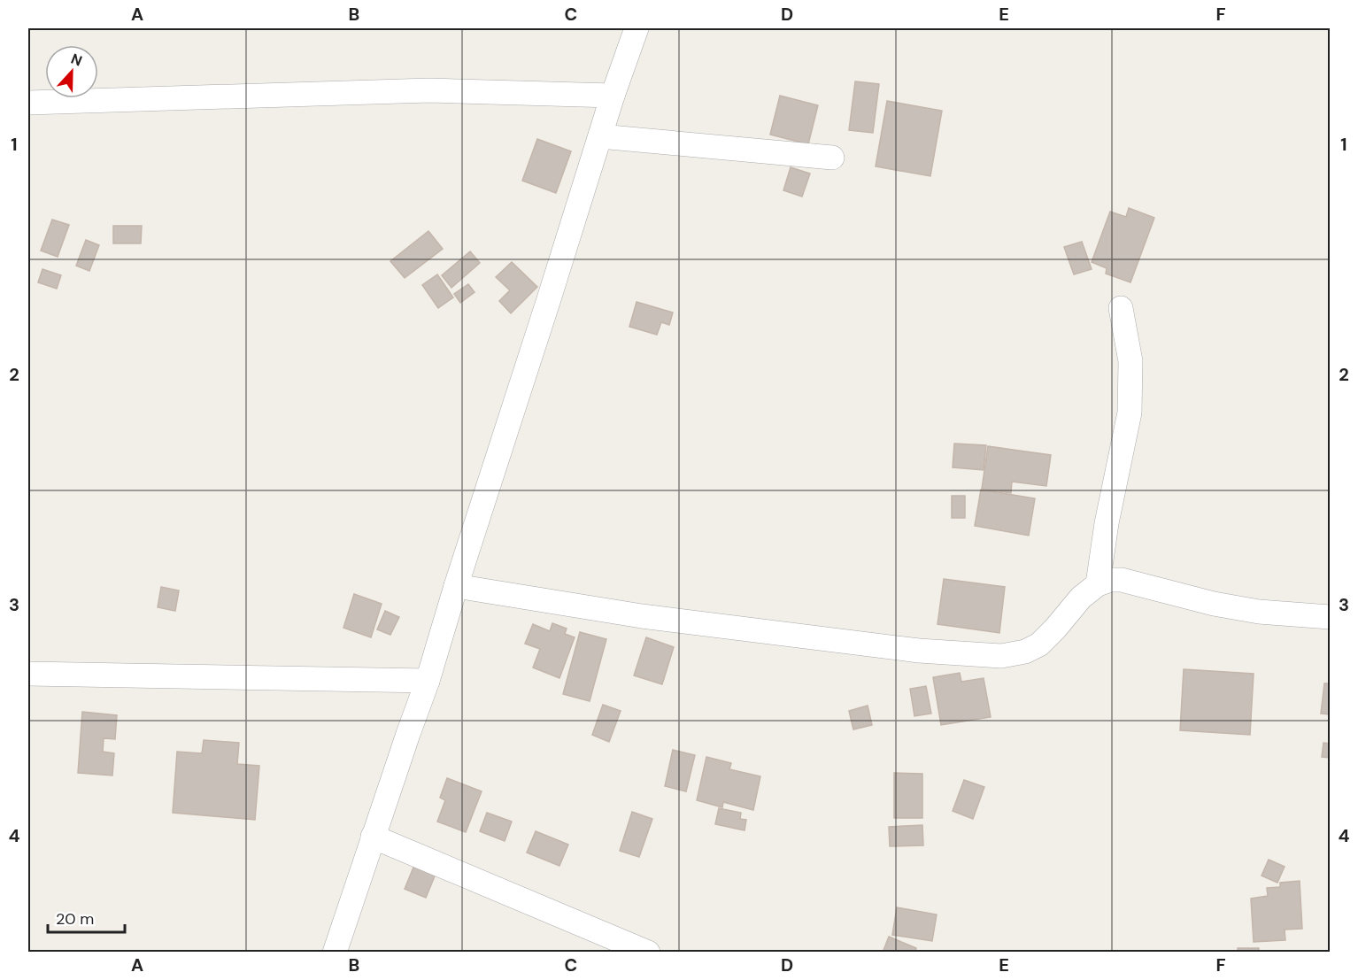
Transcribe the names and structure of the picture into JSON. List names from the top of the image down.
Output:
{
  "scale_bar": "20 m",
  "north": "top",
  "grid": {
    "columns": [
      "A",
      "B",
      "C",
      "D",
      "E",
      "F"
    ],
    "rows": [
      "1",
      "2",
      "3",
      "4"
    ]
  }
}
